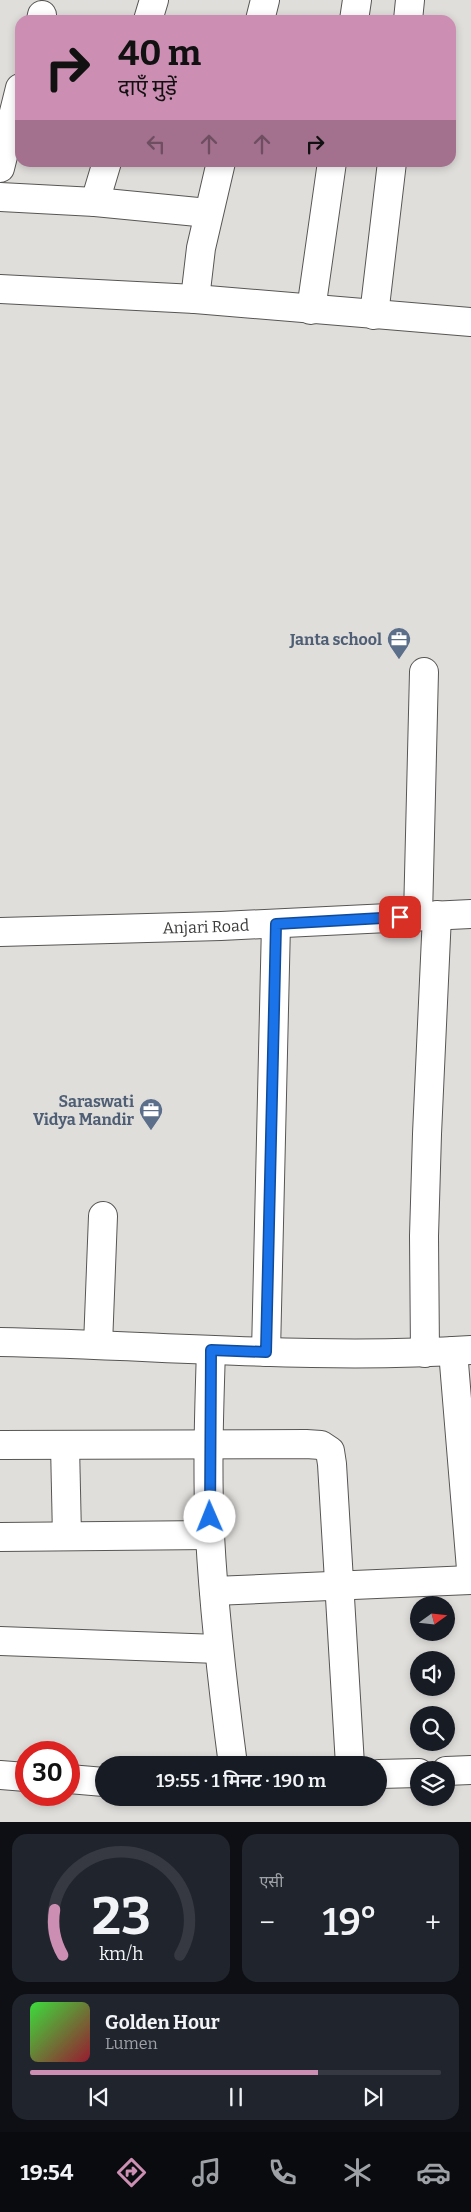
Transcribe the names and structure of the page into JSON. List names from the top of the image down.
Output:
{
  "streets": {
    "street": ["Anjari Road"]
  },
  "places": {
    "office": ["Janta school", "Saraswati Vidya Mandir"]
  },
  "north": "right",
  "page": {
    "turn": ["40 m", "दाएँ मुड़ें"],
    "limit": "30",
    "trip": "19:55 · 1 मिनट · 190 m",
    "tile": "एसी",
    "heat": ["−", "19°", "+"],
    "song": ["Golden Hour", "Lumen"],
    "tabs": "19:54",
    "gauge": ["23", "km/h"]
  }
}
